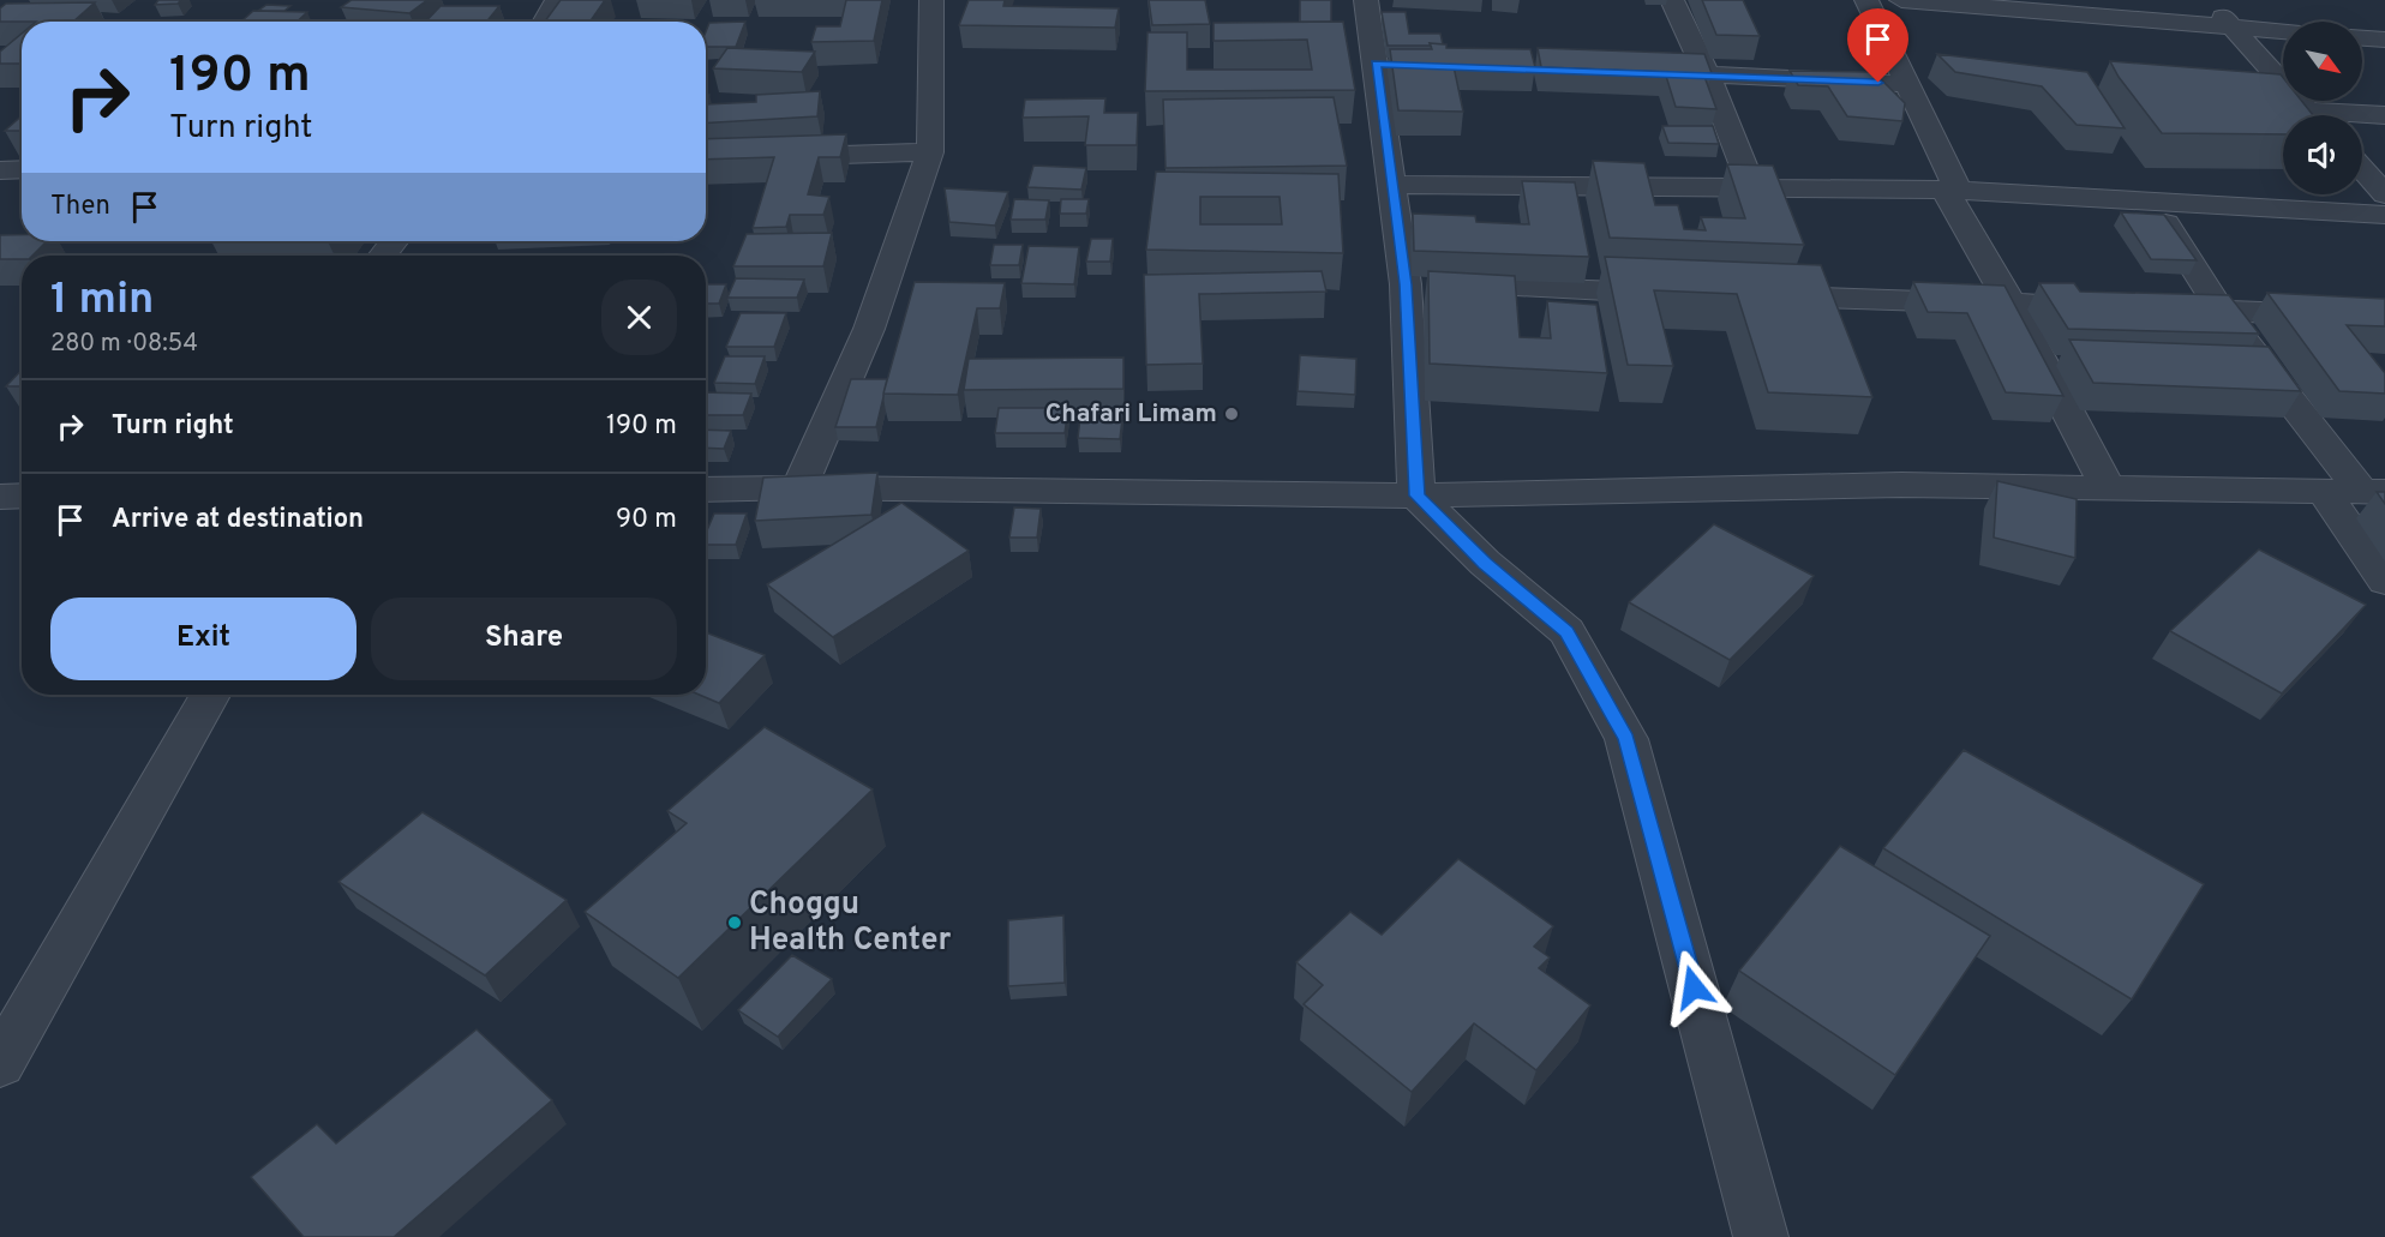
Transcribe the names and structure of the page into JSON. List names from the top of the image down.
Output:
{
  "places": ["Chafari Limam", "Choggu Health Center"],
  "north": "bottom right",
  "page": {
    "turn": ["190 m", "Turn right"],
    "then": "Then",
    "heading": ["1 min", "280 m · 08:54"],
    "list": [
      {
        "name": "Turn right",
        "value": "190 m"
      },
      {
        "name": "Arrive at destination",
        "value": "90 m"
      }
    ],
    "buttons": ["Exit", "Share"]
  }
}
